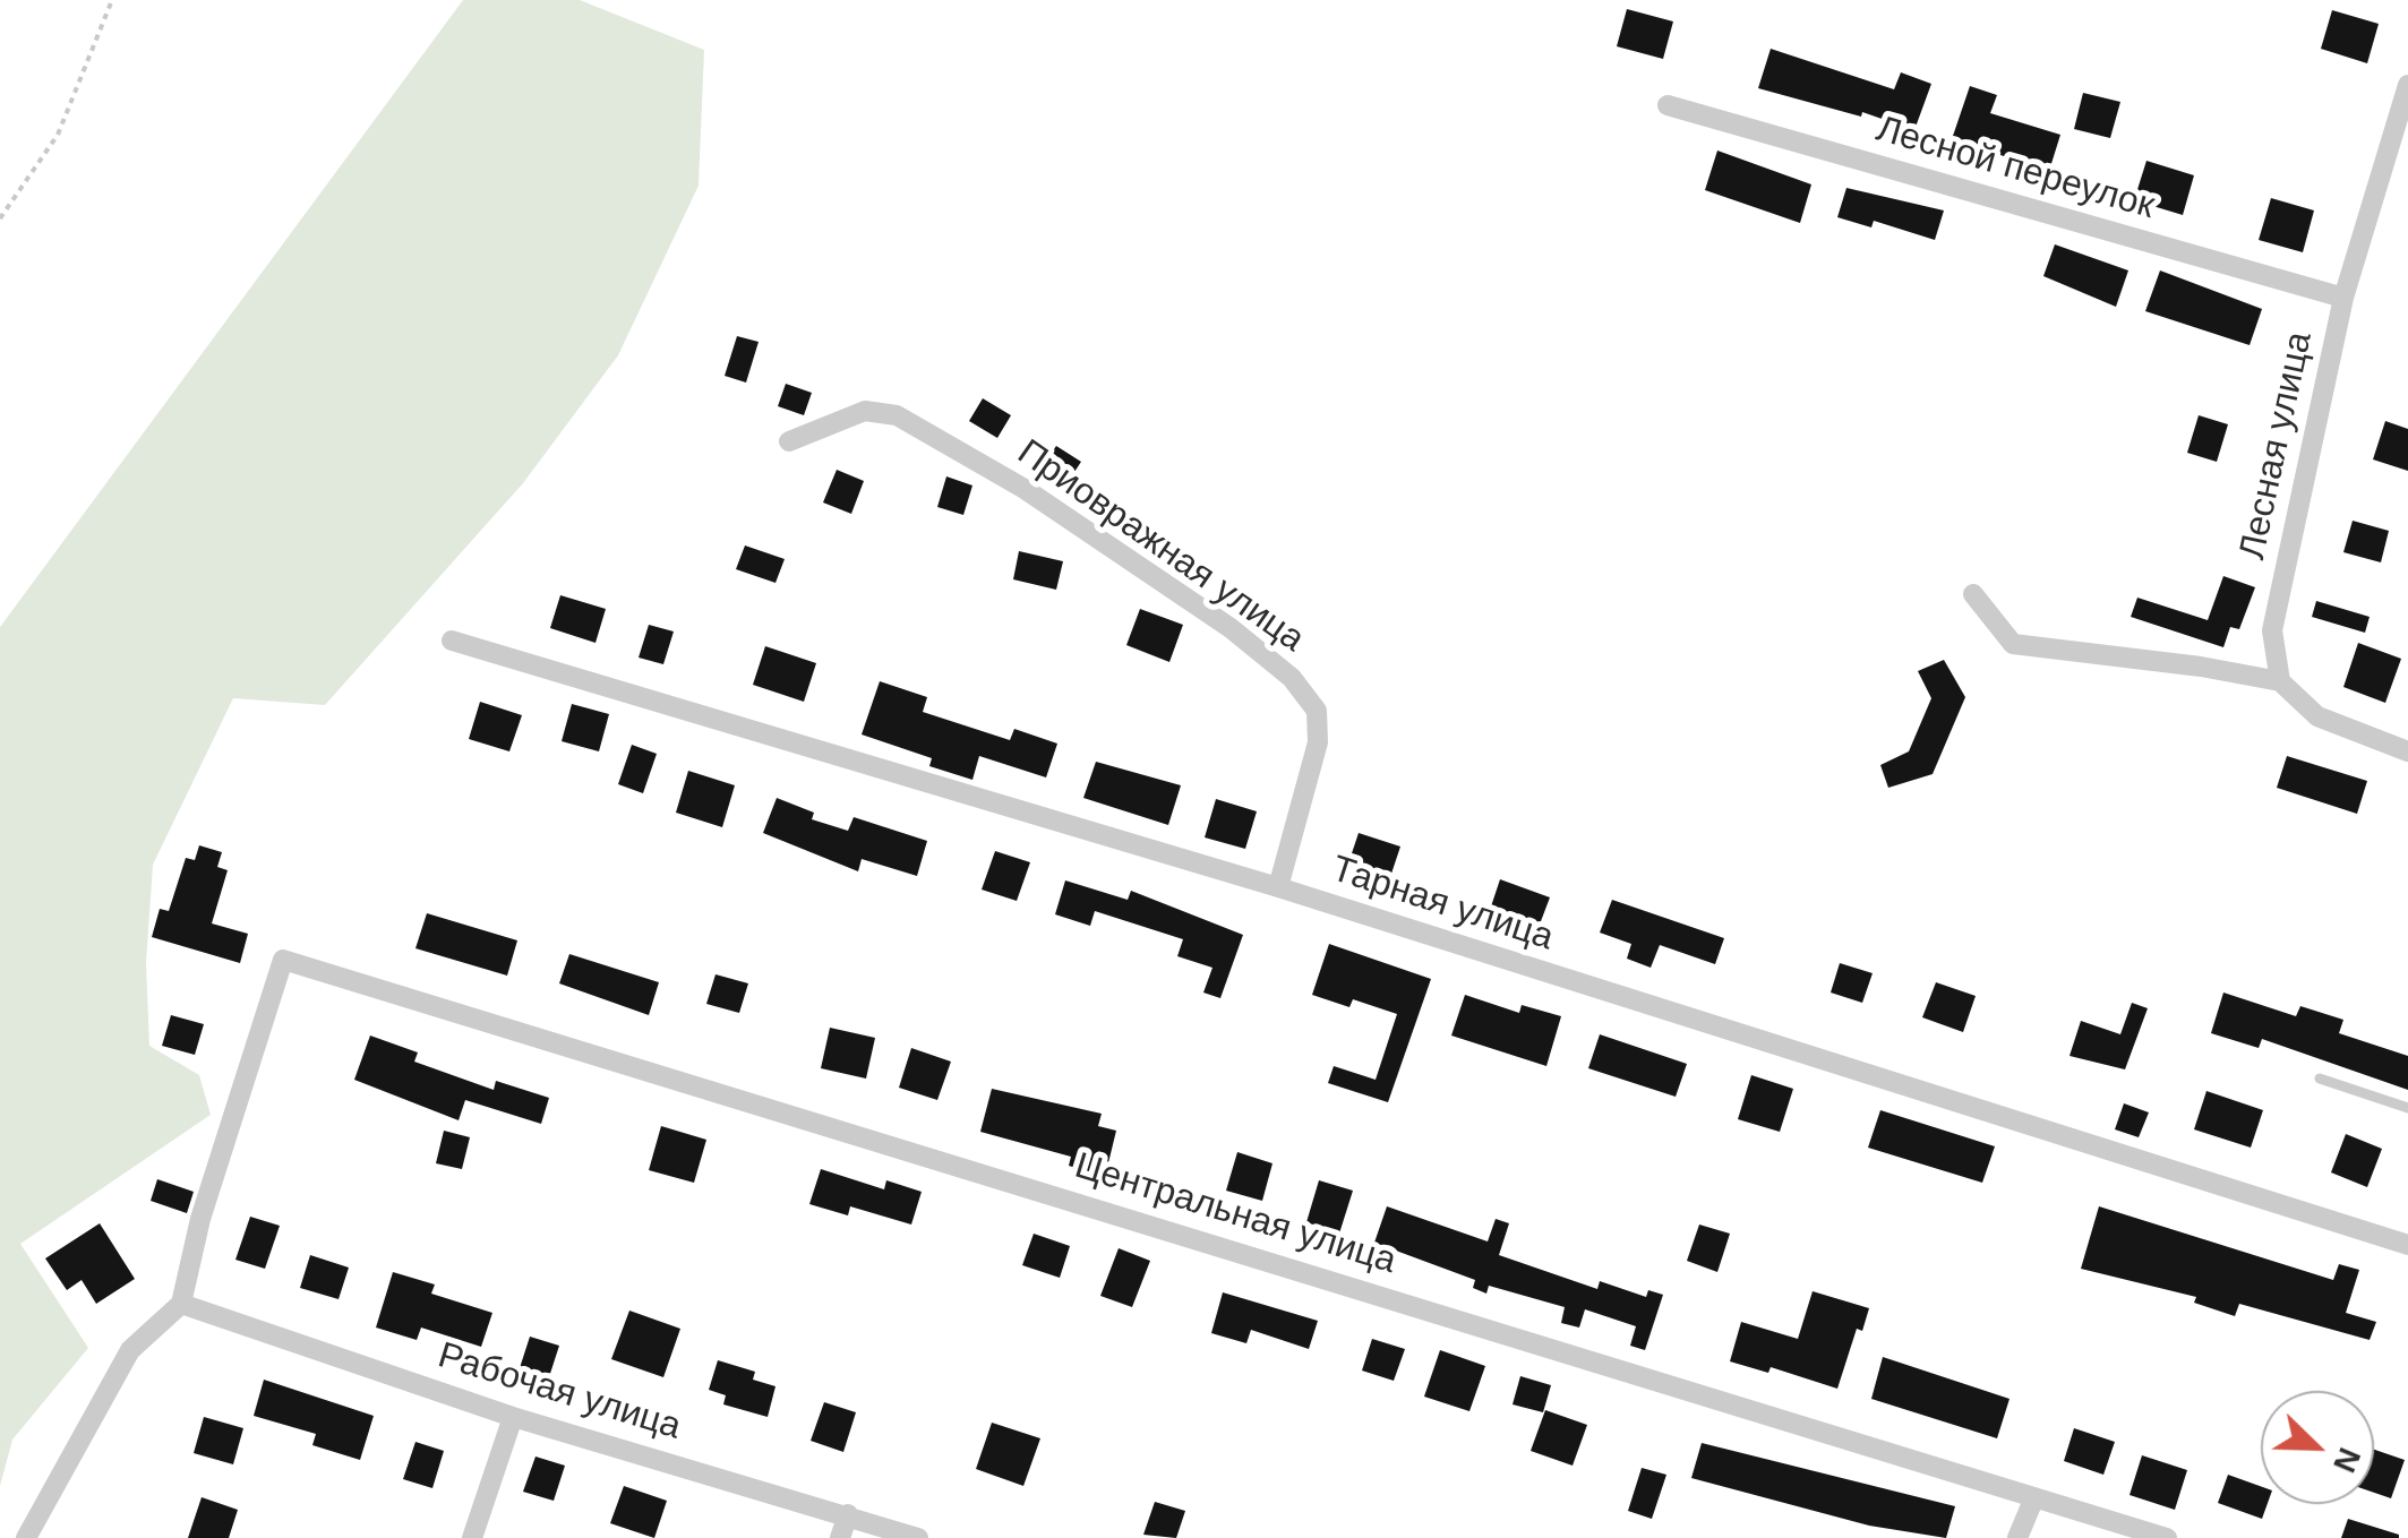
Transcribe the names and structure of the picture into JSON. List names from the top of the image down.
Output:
{
  "streets": {
    "street": [
      "Лесной переулок",
      "Лесная улица",
      "Приовражная улица",
      "Тарная улица",
      "Центральная улица",
      "Рабочая улица"
    ]
  },
  "crossings": [
    ["Лесной переулок", "Лесная улица"],
    ["Приовражная улица", "Тарная улица"],
    ["Центральная улица", "Рабочая улица"]
  ],
  "north": "bottom right"
}
